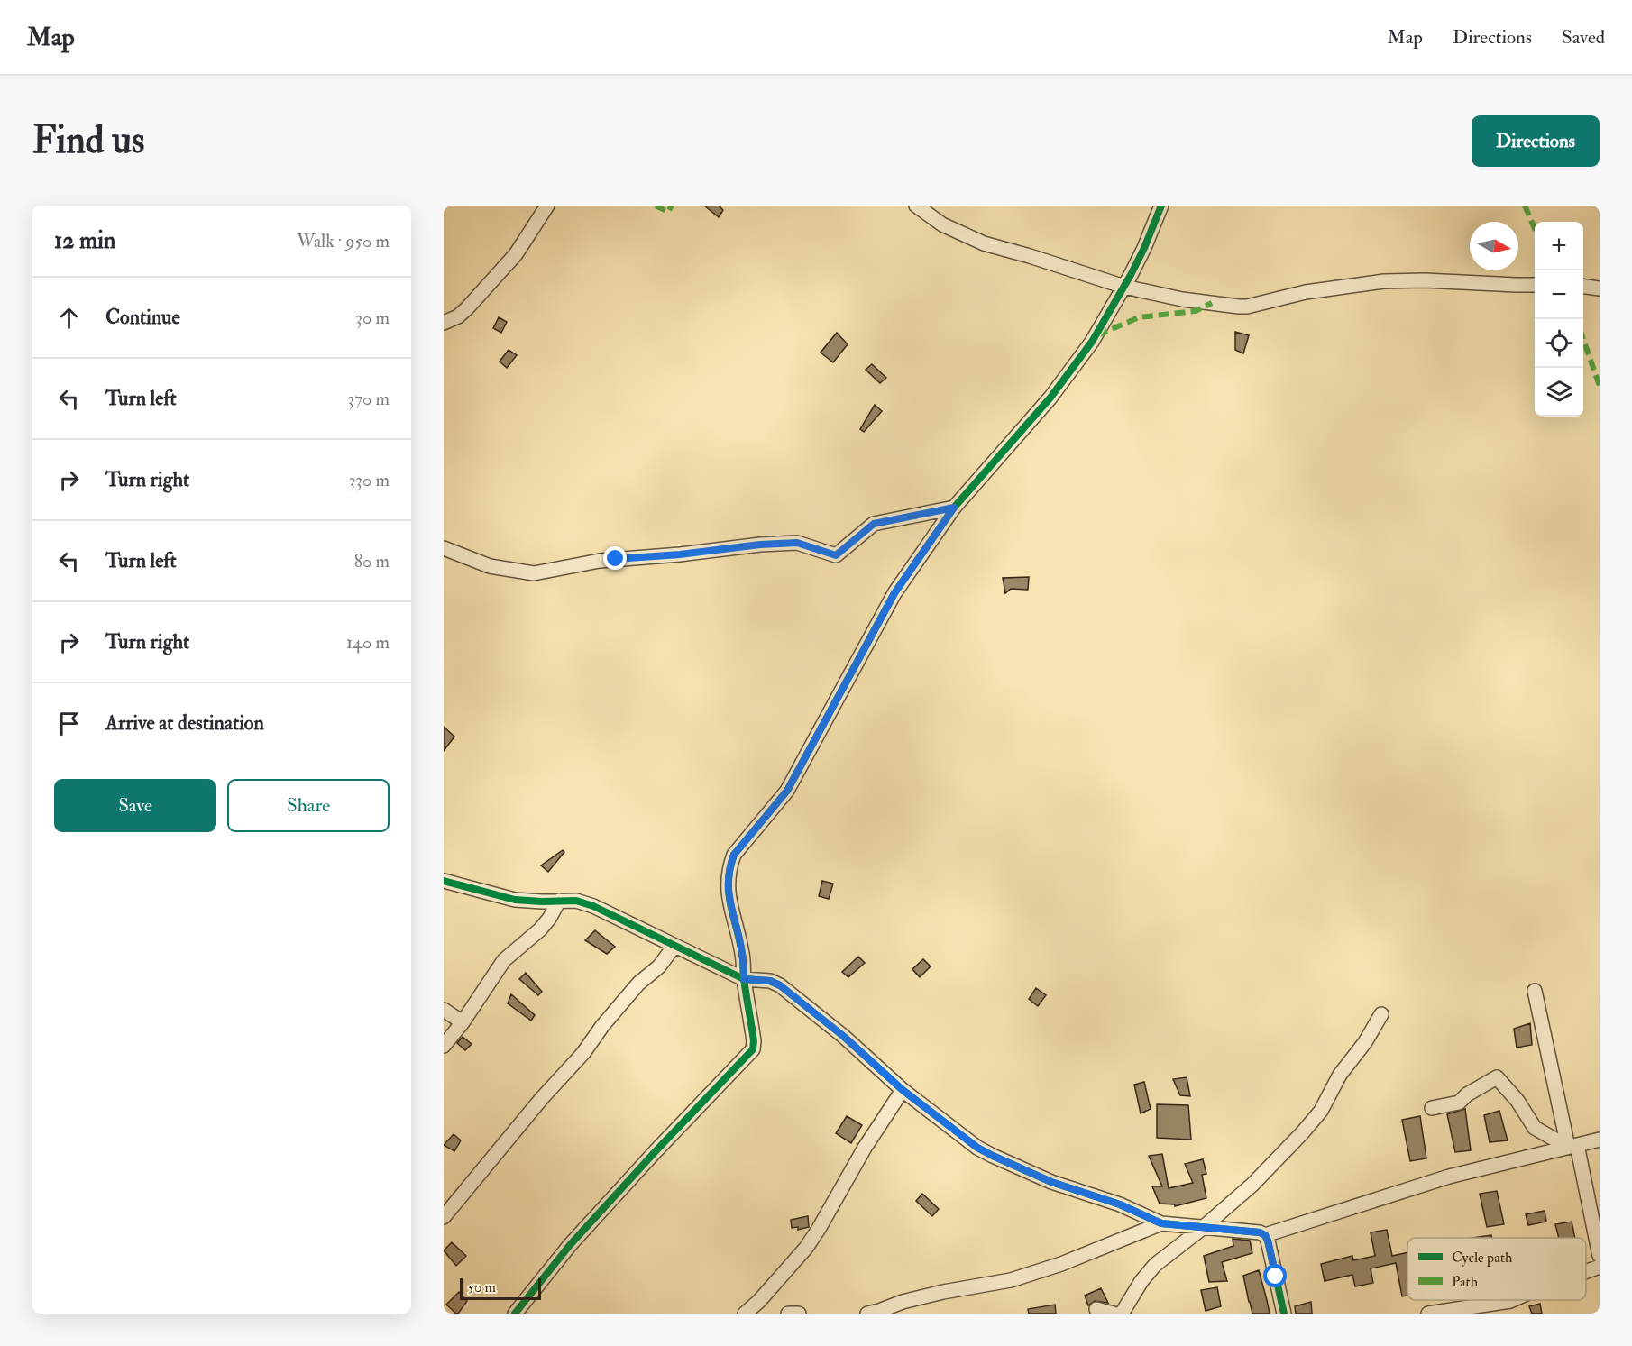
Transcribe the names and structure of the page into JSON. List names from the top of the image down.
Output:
{
  "legend": ["Cycle path", "Path"],
  "scale_bar": "50 m",
  "north": "right",
  "page": {
    "header": "Map",
    "nav": ["Map", "Directions", "Saved"],
    "buttons": [
      "Directions",
      ["Save", "Share"]
    ],
    "title": "Find us",
    "heading": ["12 min", "Walk · 950 m"],
    "map_buttons": ["+", "−"],
    "list": [
      ["Continue", "30 m"],
      ["Turn left", "370 m"],
      ["Turn right", "330 m"],
      ["Turn left", "80 m"],
      ["Turn right", "140 m"],
      "Arrive at destination"
    ],
    "scale": "50 m"
  }
}
